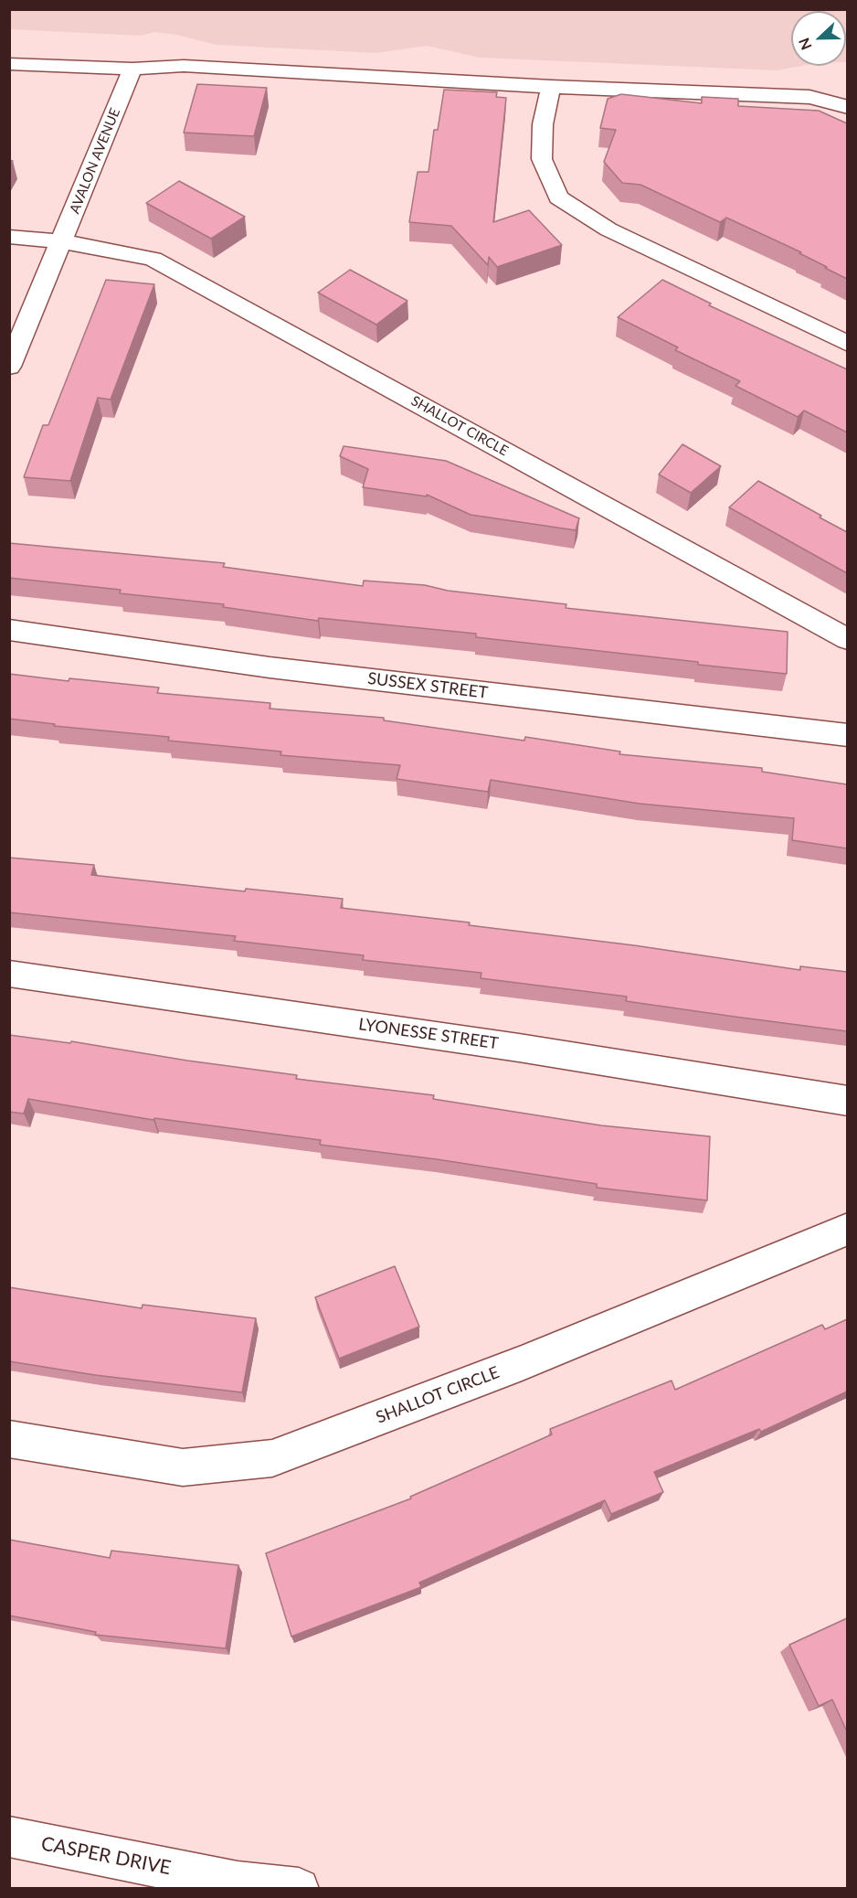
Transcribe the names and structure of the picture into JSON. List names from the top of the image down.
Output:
{
  "streets": {
    "street": [
      "AVALON AVENUE",
      "SHALLOT CIRCLE",
      "SUSSEX STREET",
      "LYONESSE STREET",
      "CASPER DRIVE"
    ]
  },
  "crossings": [
    ["AVALON AVENUE", "SHALLOT CIRCLE"]
  ],
  "north": "left"
}
